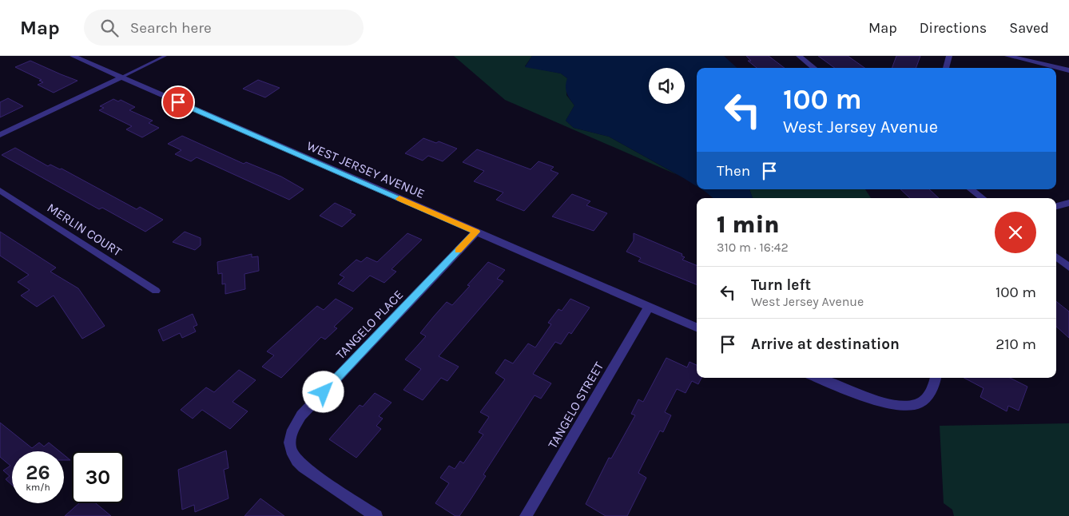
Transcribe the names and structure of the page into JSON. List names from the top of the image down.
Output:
{
  "streets": {
    "street": [
      "WEST JERSEY AVENUE",
      "MERLIN COURT",
      "TANGELO PLACE",
      "TANGELO STREET"
    ]
  },
  "crossings": [
    ["WEST JERSEY AVENUE", "TANGELO PLACE"],
    ["WEST JERSEY AVENUE", "TANGELO STREET"]
  ],
  "page": {
    "header": "Map",
    "search": "Search here",
    "nav": ["Map", "Directions", "Saved"],
    "turn": ["100 m", "West Jersey Avenue"],
    "then": "Then",
    "heading": ["1 min", "310 m · 16:42"],
    "list": [
      {
        "name": "Turn left",
        "note": "West Jersey Avenue",
        "value": "100 m"
      },
      {
        "name": "Arrive at destination",
        "value": "210 m"
      }
    ],
    "speed": "26 km/h",
    "limit": "30"
  }
}
